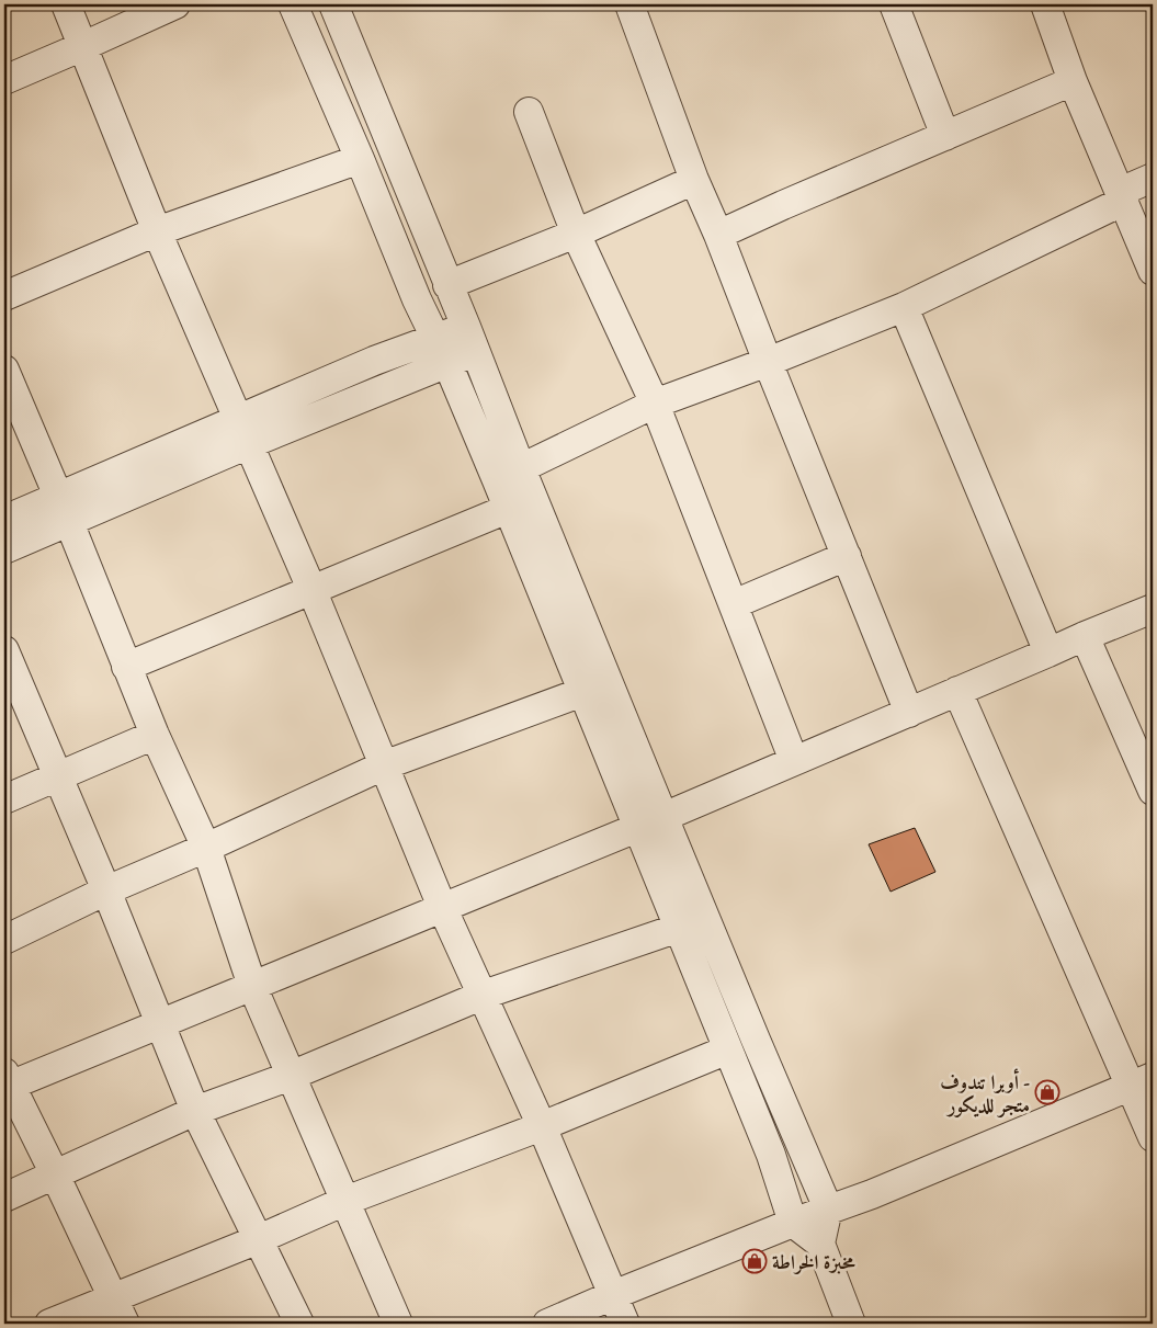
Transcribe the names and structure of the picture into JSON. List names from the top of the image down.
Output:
{
  "places": {
    "shop": ["أوبرا تندوف - متجر للديكور", "مخبزة الخراطة"]
  }
}
